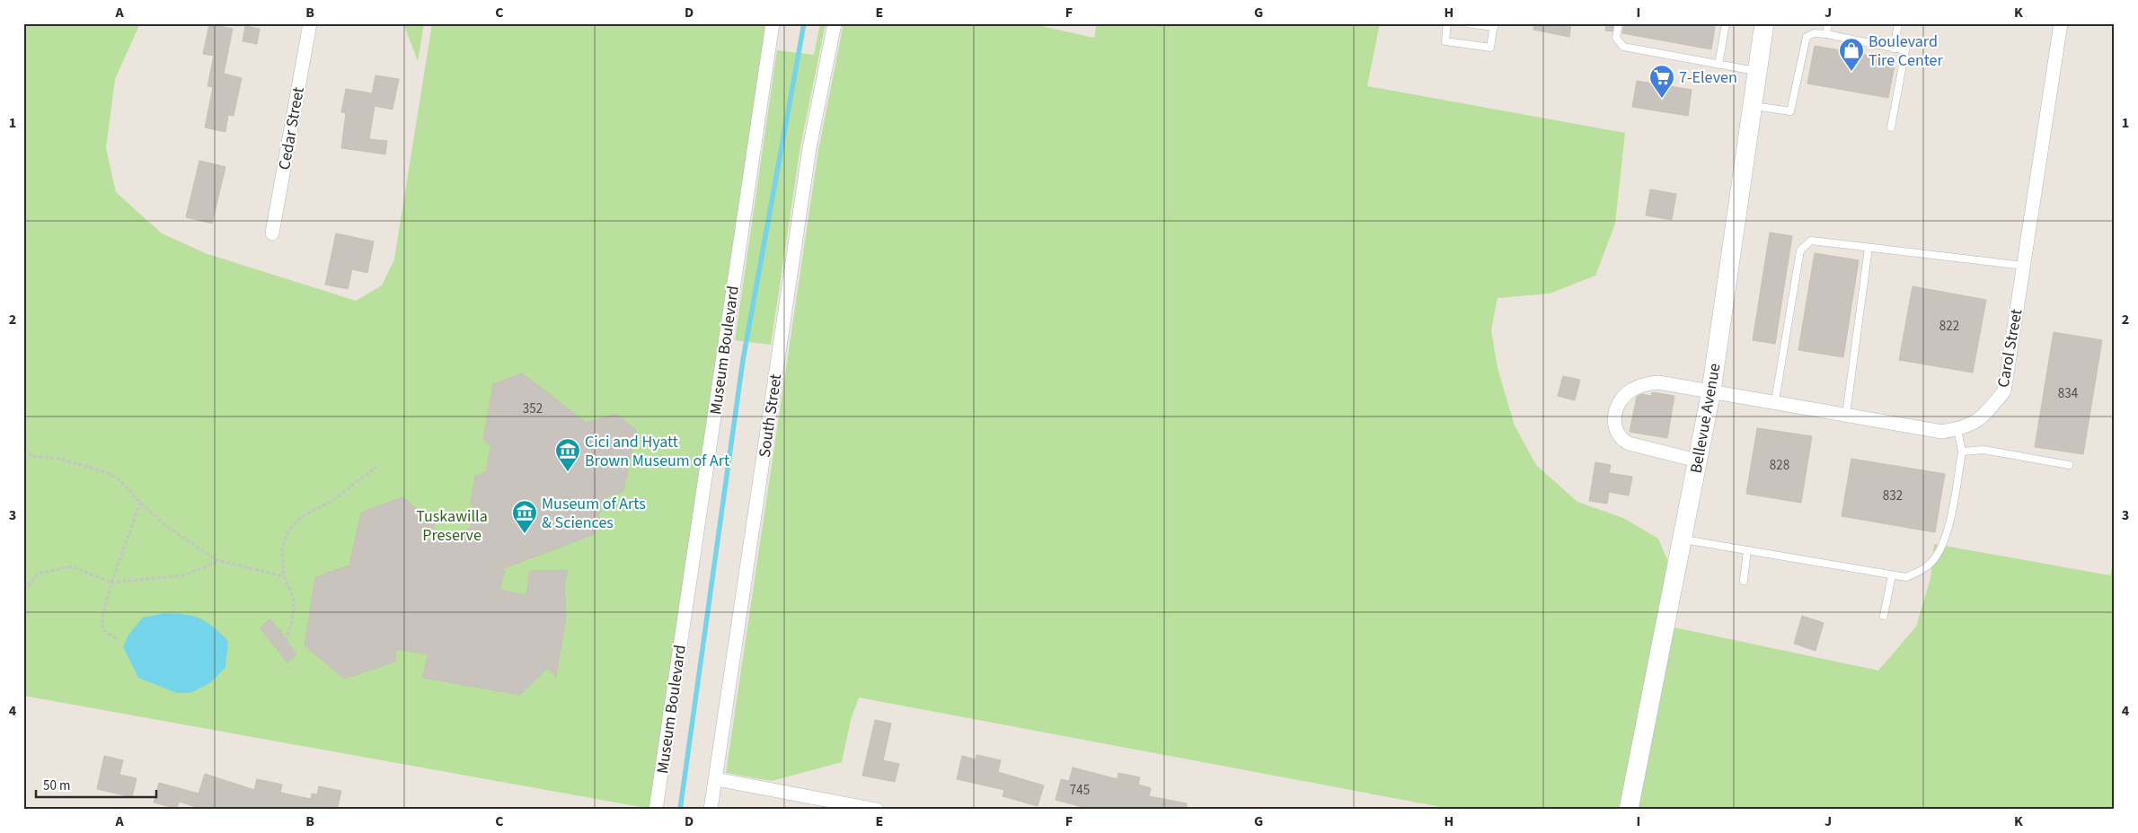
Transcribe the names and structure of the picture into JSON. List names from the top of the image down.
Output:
{
  "streets": {
    "street": [
      "Cedar Street",
      "Carol Street",
      "Museum Boulevard",
      "South Street",
      "Bellevue Avenue"
    ]
  },
  "crossings": [
    ["Carol Street", "Bellevue Avenue"]
  ],
  "parks": ["Tuskawilla Preserve"],
  "places": {
    "shop": ["Boulevard Tire Center"],
    "supermarket": ["7-Eleven"],
    "museum": ["Cici and Hyatt Brown Museum of Art", "Museum of Arts & Sciences"]
  },
  "house_numbers": [
    "822",
    "834",
    "352",
    "828",
    "832",
    "745"
  ],
  "scale_bar": "50 m",
  "grid": {
    "columns": [
      "A",
      "B",
      "C",
      "D",
      "E",
      "F",
      "G",
      "H",
      "I",
      "J",
      "K"
    ],
    "rows": [
      "1",
      "2",
      "3",
      "4"
    ]
  }
}
